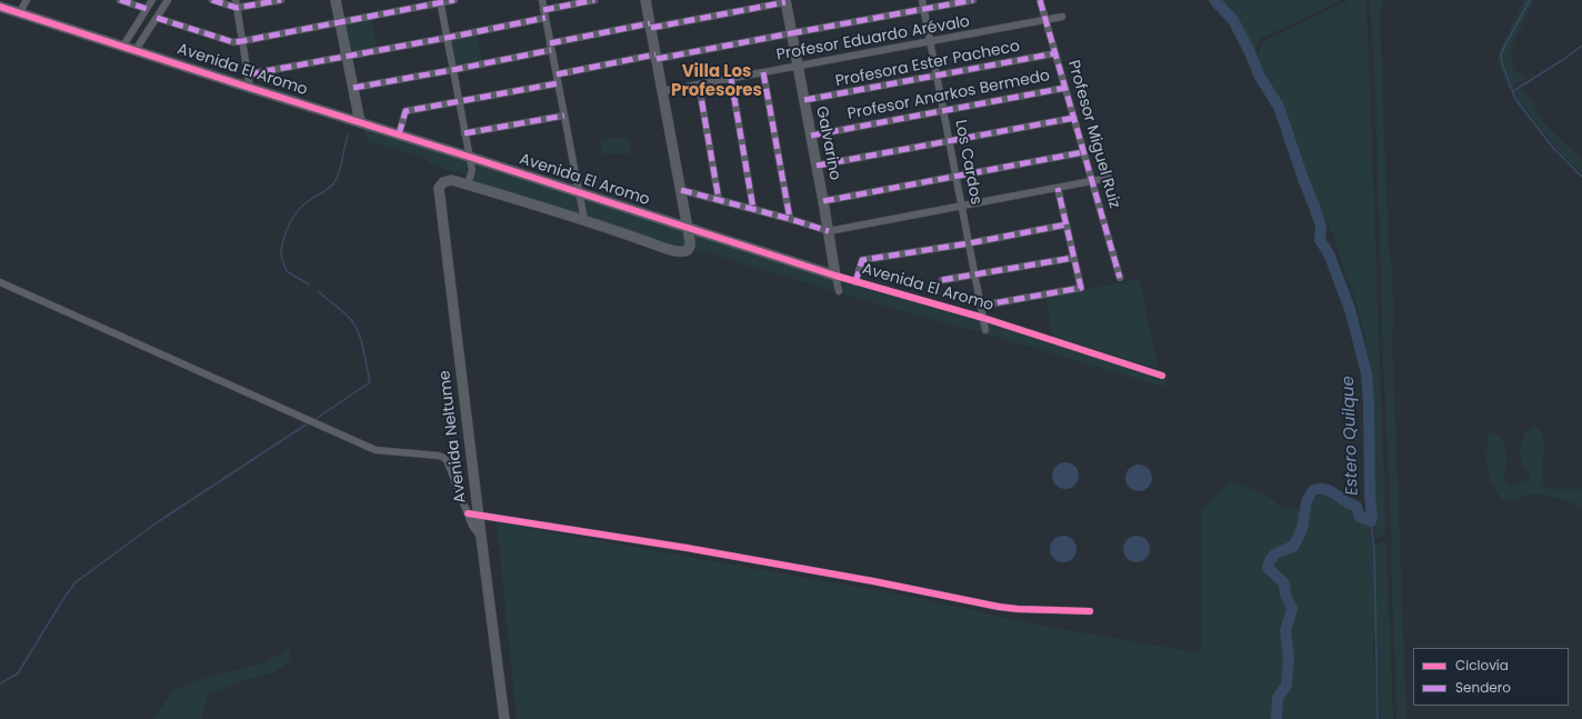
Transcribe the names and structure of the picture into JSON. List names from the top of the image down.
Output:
{
  "streets": {
    "street": [
      "Profesor Eduardo Arévalo",
      "Profesora Ester Pacheco",
      "Avenida El Aromo",
      "Profesor Anarkos Bermedo",
      "Profesor Miguel Ruiz",
      "Galvarino",
      "Los Cardos",
      "Avenida Neltume"
    ]
  },
  "crossings": [
    ["Profesor Eduardo Arévalo", "Profesor Miguel Ruiz"],
    ["Profesor Eduardo Arévalo", "Galvarino"],
    ["Profesor Eduardo Arévalo", "Los Cardos"],
    ["Profesora Ester Pacheco", "Profesor Miguel Ruiz"],
    ["Profesora Ester Pacheco", "Galvarino"],
    ["Profesora Ester Pacheco", "Los Cardos"],
    ["Avenida El Aromo", "Galvarino"],
    ["Avenida El Aromo", "Los Cardos"],
    ["Profesor Anarkos Bermedo", "Profesor Miguel Ruiz"],
    ["Profesor Anarkos Bermedo", "Galvarino"],
    ["Profesor Anarkos Bermedo", "Los Cardos"]
  ],
  "districts": ["Villa Los Profesores"],
  "water": ["Estero Quilque"],
  "legend": ["Ciclovía", "Sendero"]
}
